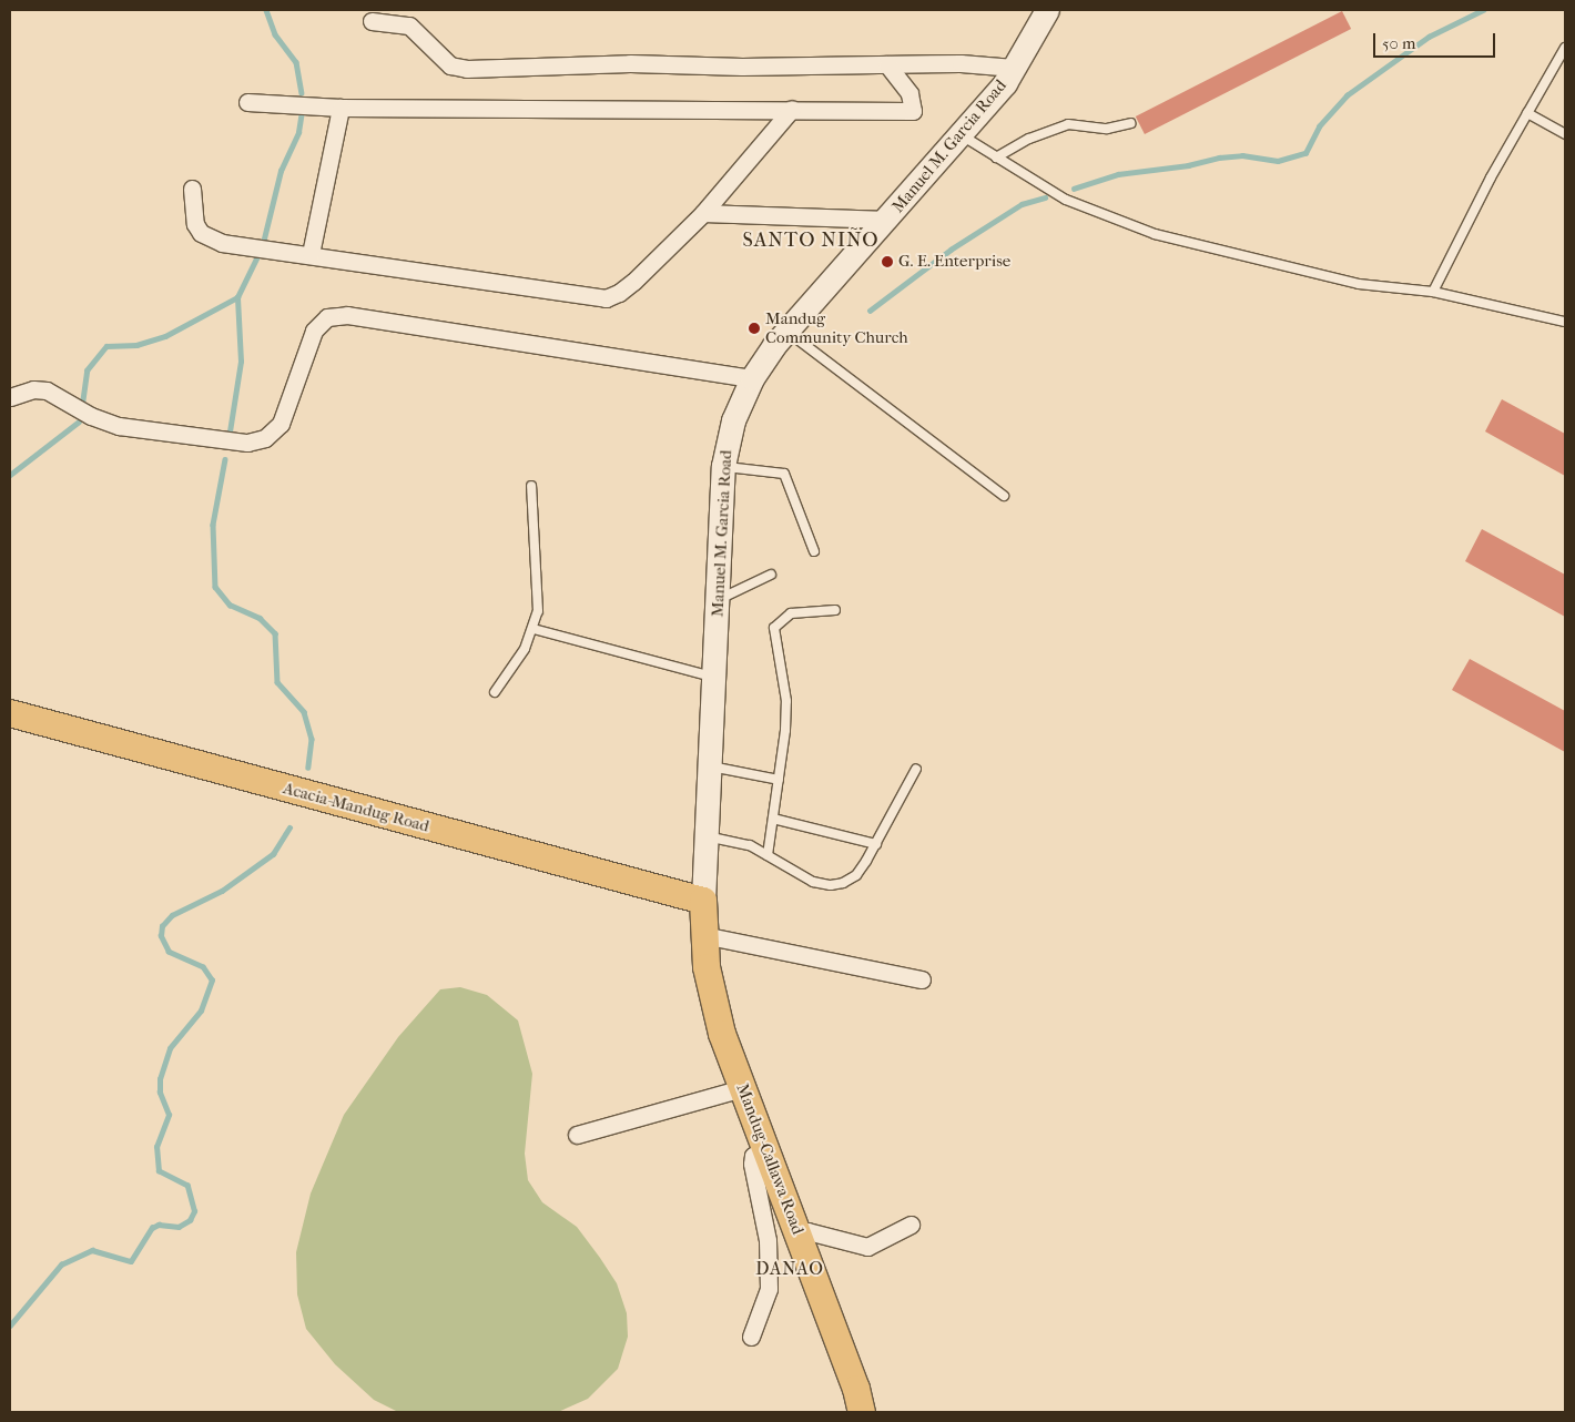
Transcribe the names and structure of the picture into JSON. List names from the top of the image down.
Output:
{
  "streets": {
    "main road": ["Manuel M. Garcia Road", "Acacia-Mandug Road", "Mandug-Callawa Road"]
  },
  "crossings": [
    ["Manuel M. Garcia Road", "Acacia-Mandug Road"],
    ["Manuel M. Garcia Road", "Mandug-Callawa Road"],
    ["Acacia-Mandug Road", "Mandug-Callawa Road"]
  ],
  "districts": ["SANTO NIÑO", "DANAO"],
  "places": ["G. E. Enterprise", "Mandug Community Church"],
  "scale_bar": "50 m"
}
